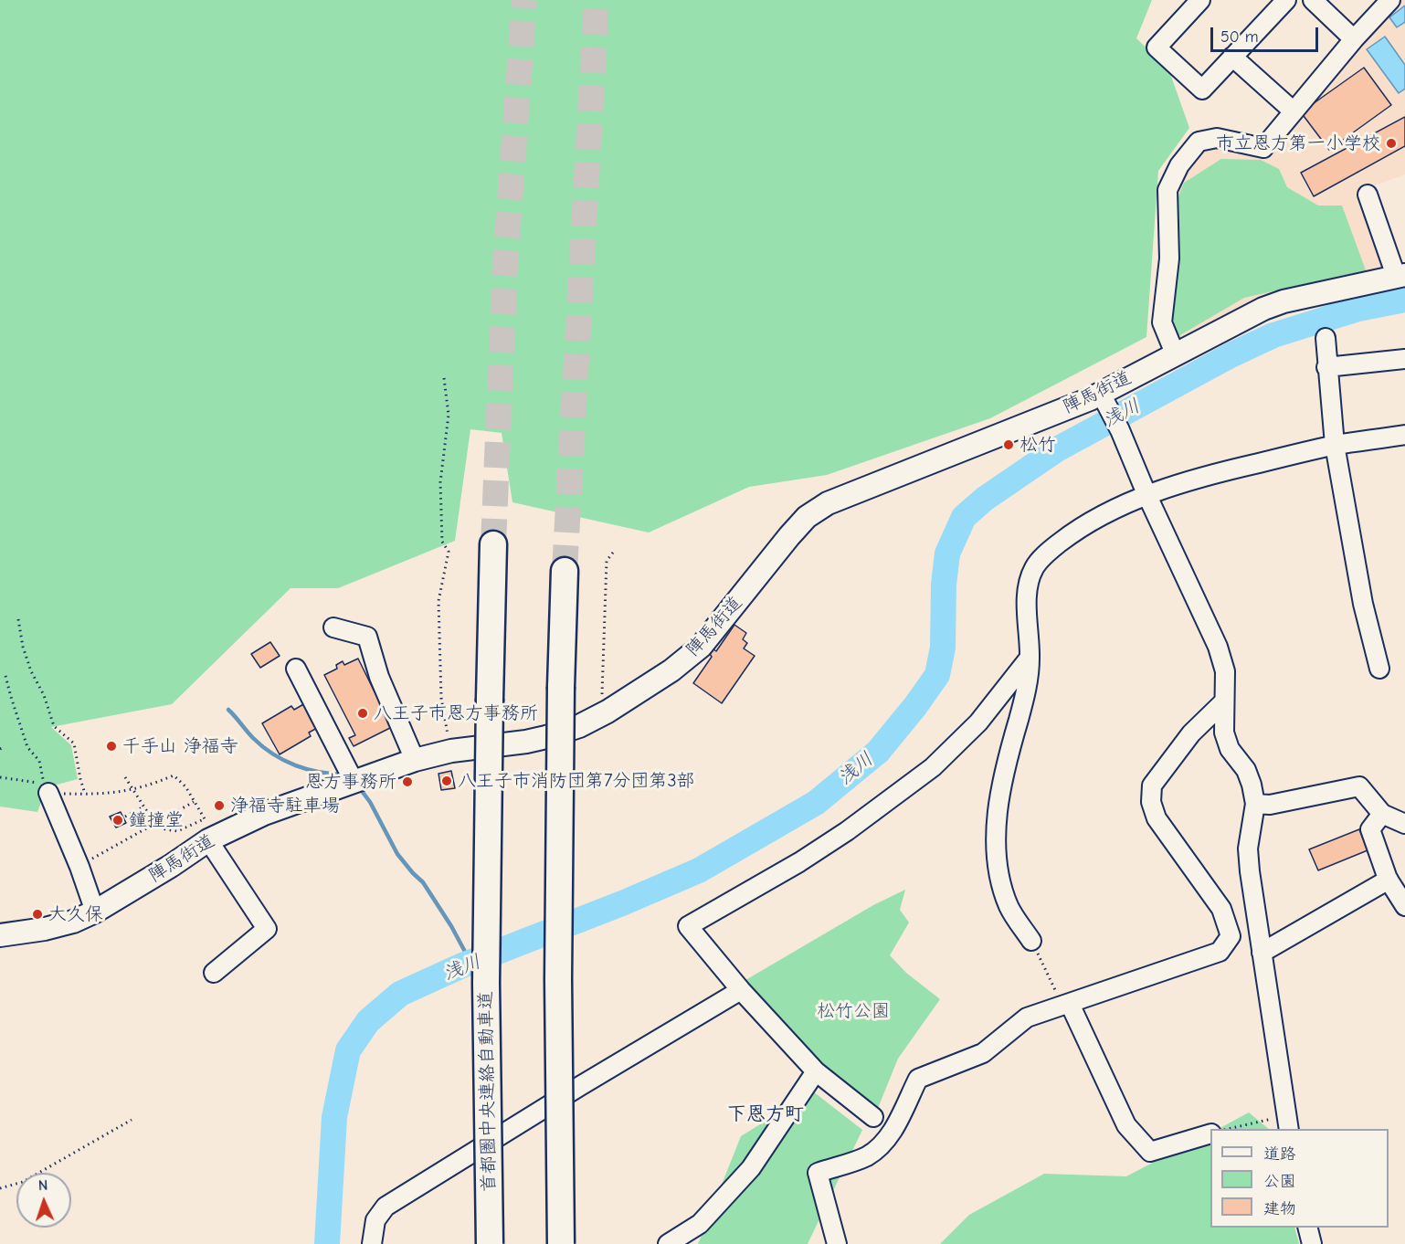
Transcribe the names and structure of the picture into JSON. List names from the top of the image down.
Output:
{
  "streets": {
    "highway": ["首都圏中央連絡自動車道"],
    "main road": ["陣馬街道"]
  },
  "districts": ["下恩方町"],
  "water": ["浅川"],
  "parks": ["松竹公園"],
  "places": [
    "市立恩方第一小学校",
    "松竹",
    "八王子市恩方事務所",
    "千手山 浄福寺",
    "八王子市消防団第7分団第3部",
    "恩方事務所",
    "浄福寺駐車場",
    "鐘撞堂",
    "大久保"
  ],
  "legend": ["道路", "公園", "建物"],
  "scale_bar": "50 m",
  "north": "top"
}
